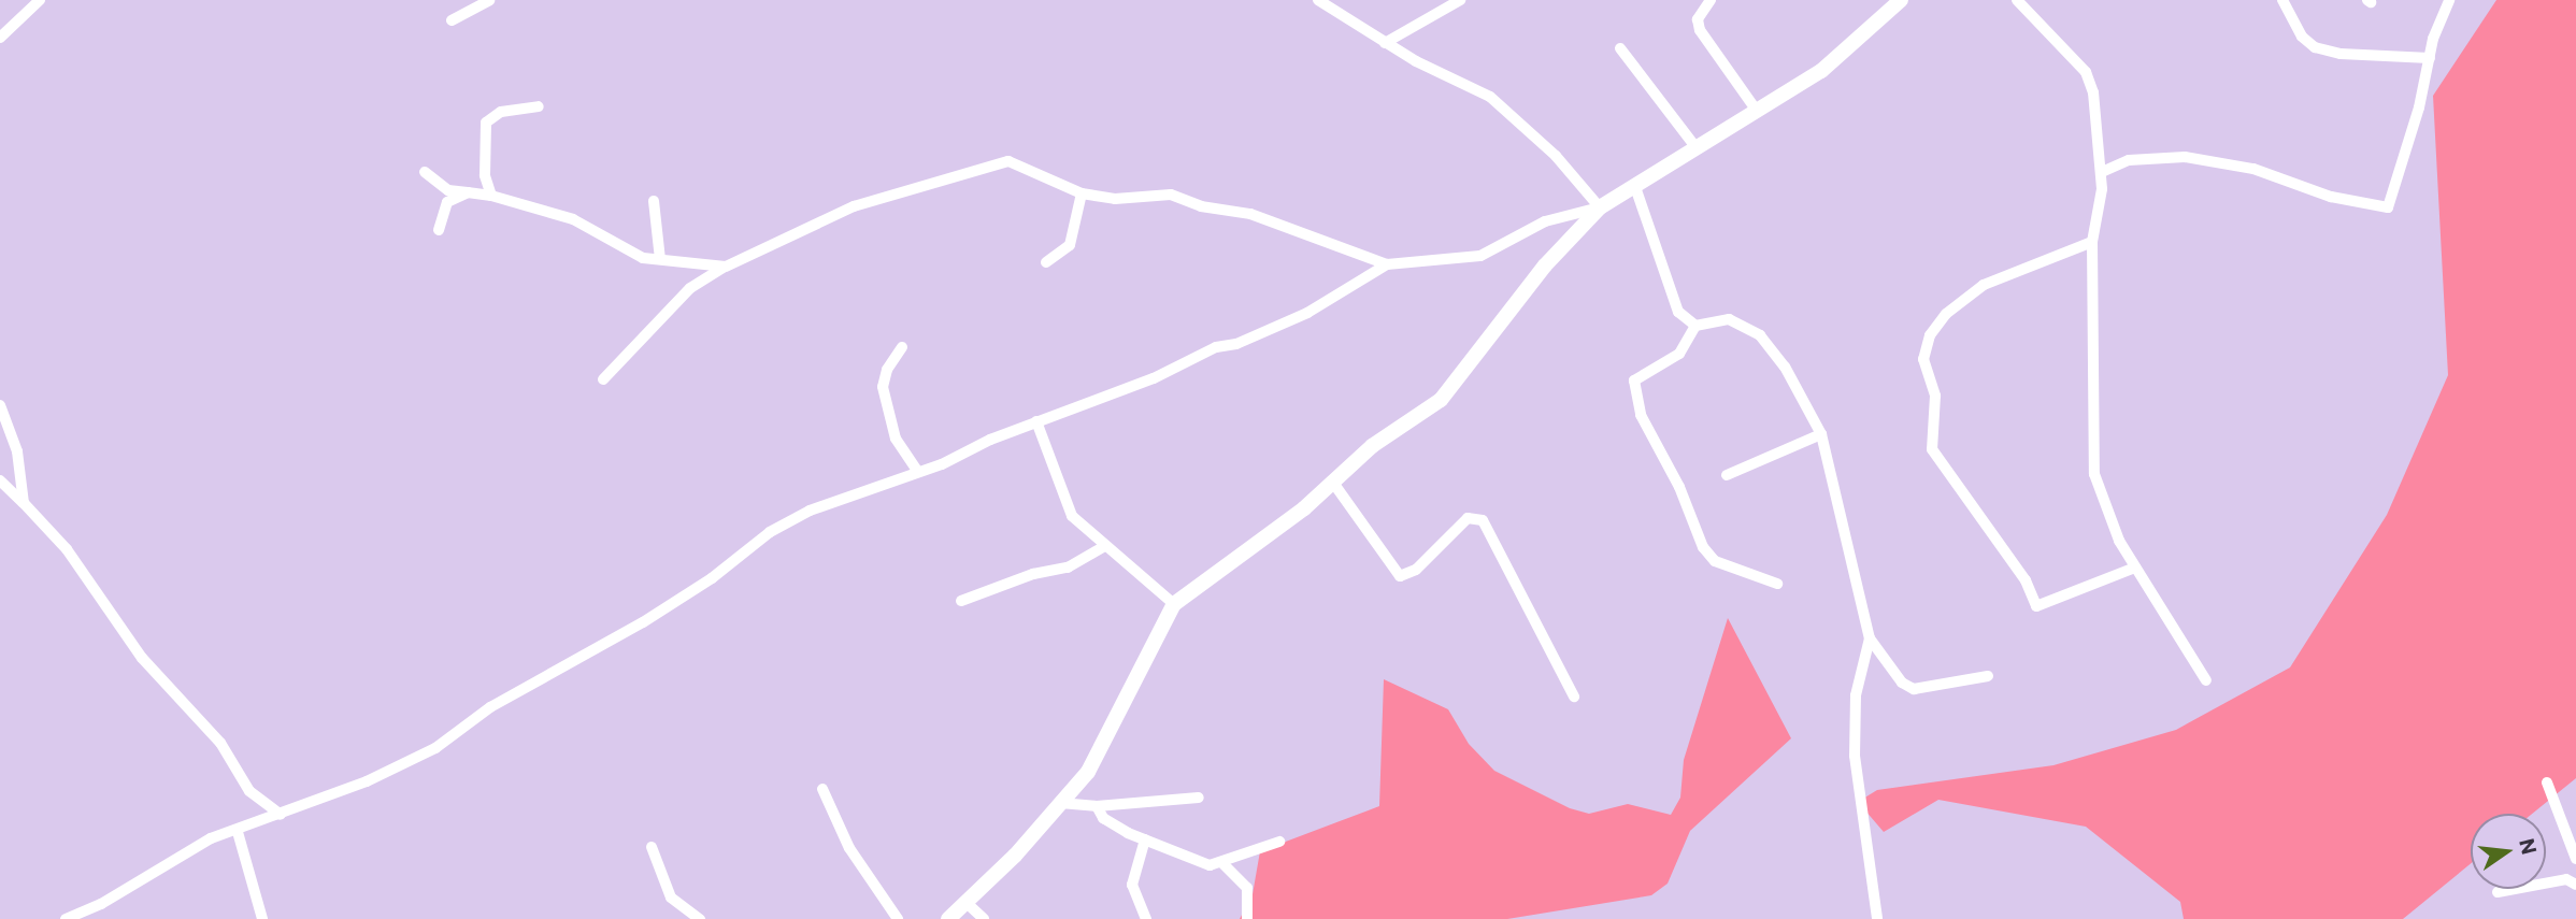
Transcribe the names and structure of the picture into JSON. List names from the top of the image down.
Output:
{
  "north": "right"
}
